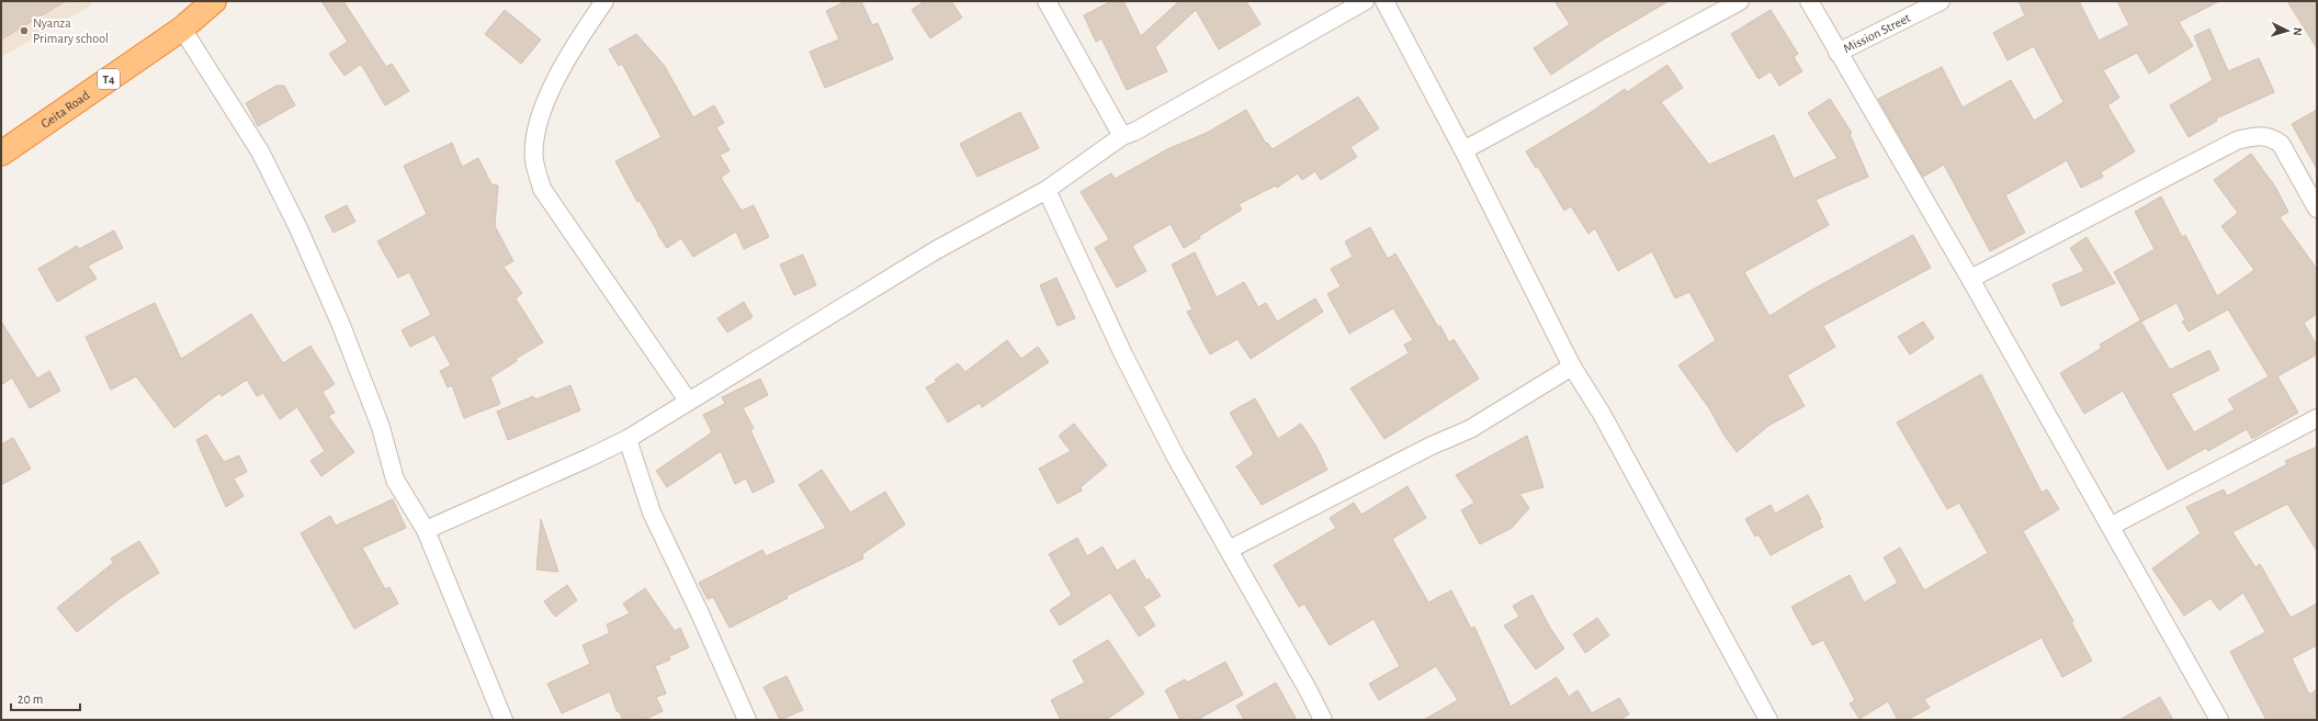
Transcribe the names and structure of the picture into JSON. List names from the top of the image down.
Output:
{
  "streets": {
    "highway": ["T4", "Geita Road"],
    "street": ["Mission Street"]
  },
  "places": ["Nyanza Primary school"],
  "scale_bar": "20 m",
  "north": "right"
}
